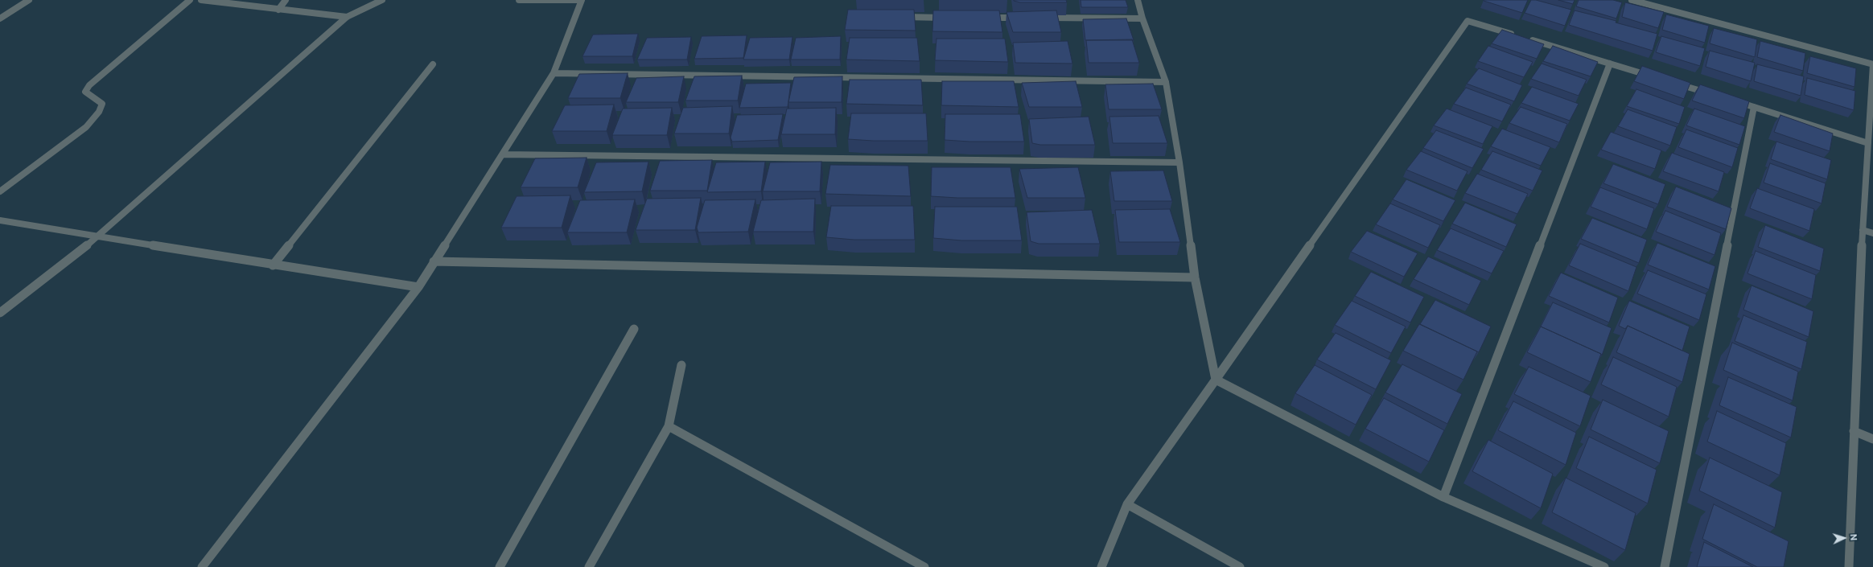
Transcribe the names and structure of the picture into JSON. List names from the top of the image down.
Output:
{
  "north": "right"
}
